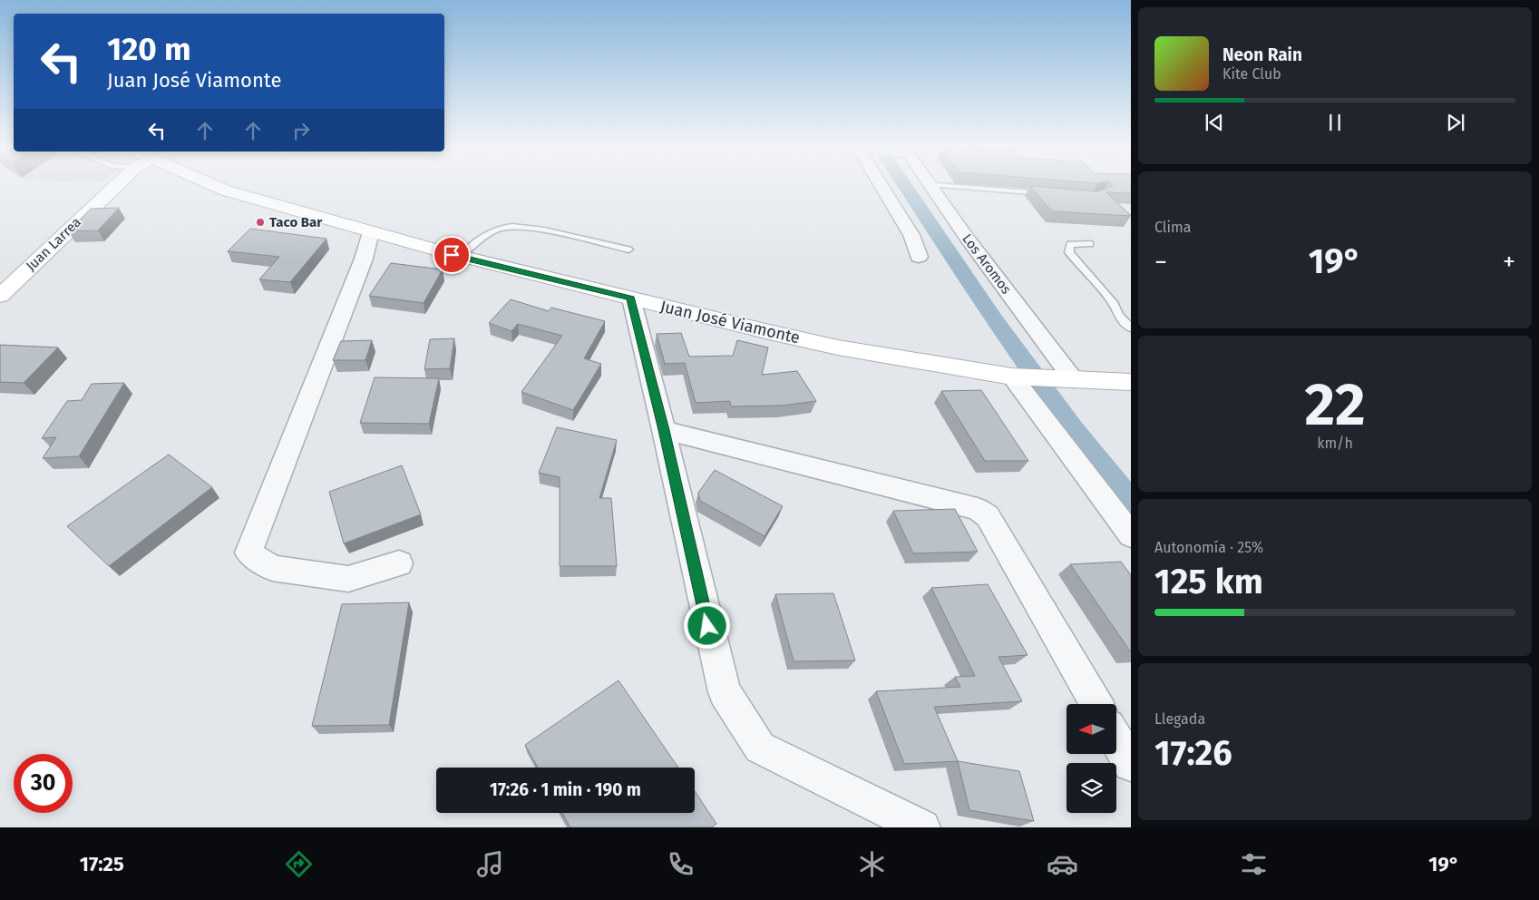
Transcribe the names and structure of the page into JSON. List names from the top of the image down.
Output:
{
  "streets": {
    "main road": ["Juan Larrea", "Juan José Viamonte"],
    "street": ["Los Aromos"]
  },
  "crossings": [
    ["Los Aromos", "Juan José Viamonte"]
  ],
  "places": ["Taco Bar"],
  "north": "left",
  "page": {
    "turn": ["120 m", "Juan José Viamonte"],
    "song": ["Neon Rain", "Kite Club"],
    "tile": [
      "Clima",
      ["22", "km/h"],
      ["Autonomía · 25%", "125 km"],
      ["Llegada", "17:26"]
    ],
    "heat": ["−", "19°", "+"],
    "limit": "30",
    "trip": "17:26 · 1 min · 190 m",
    "tabs": ["17:25", "19°"]
  }
}
